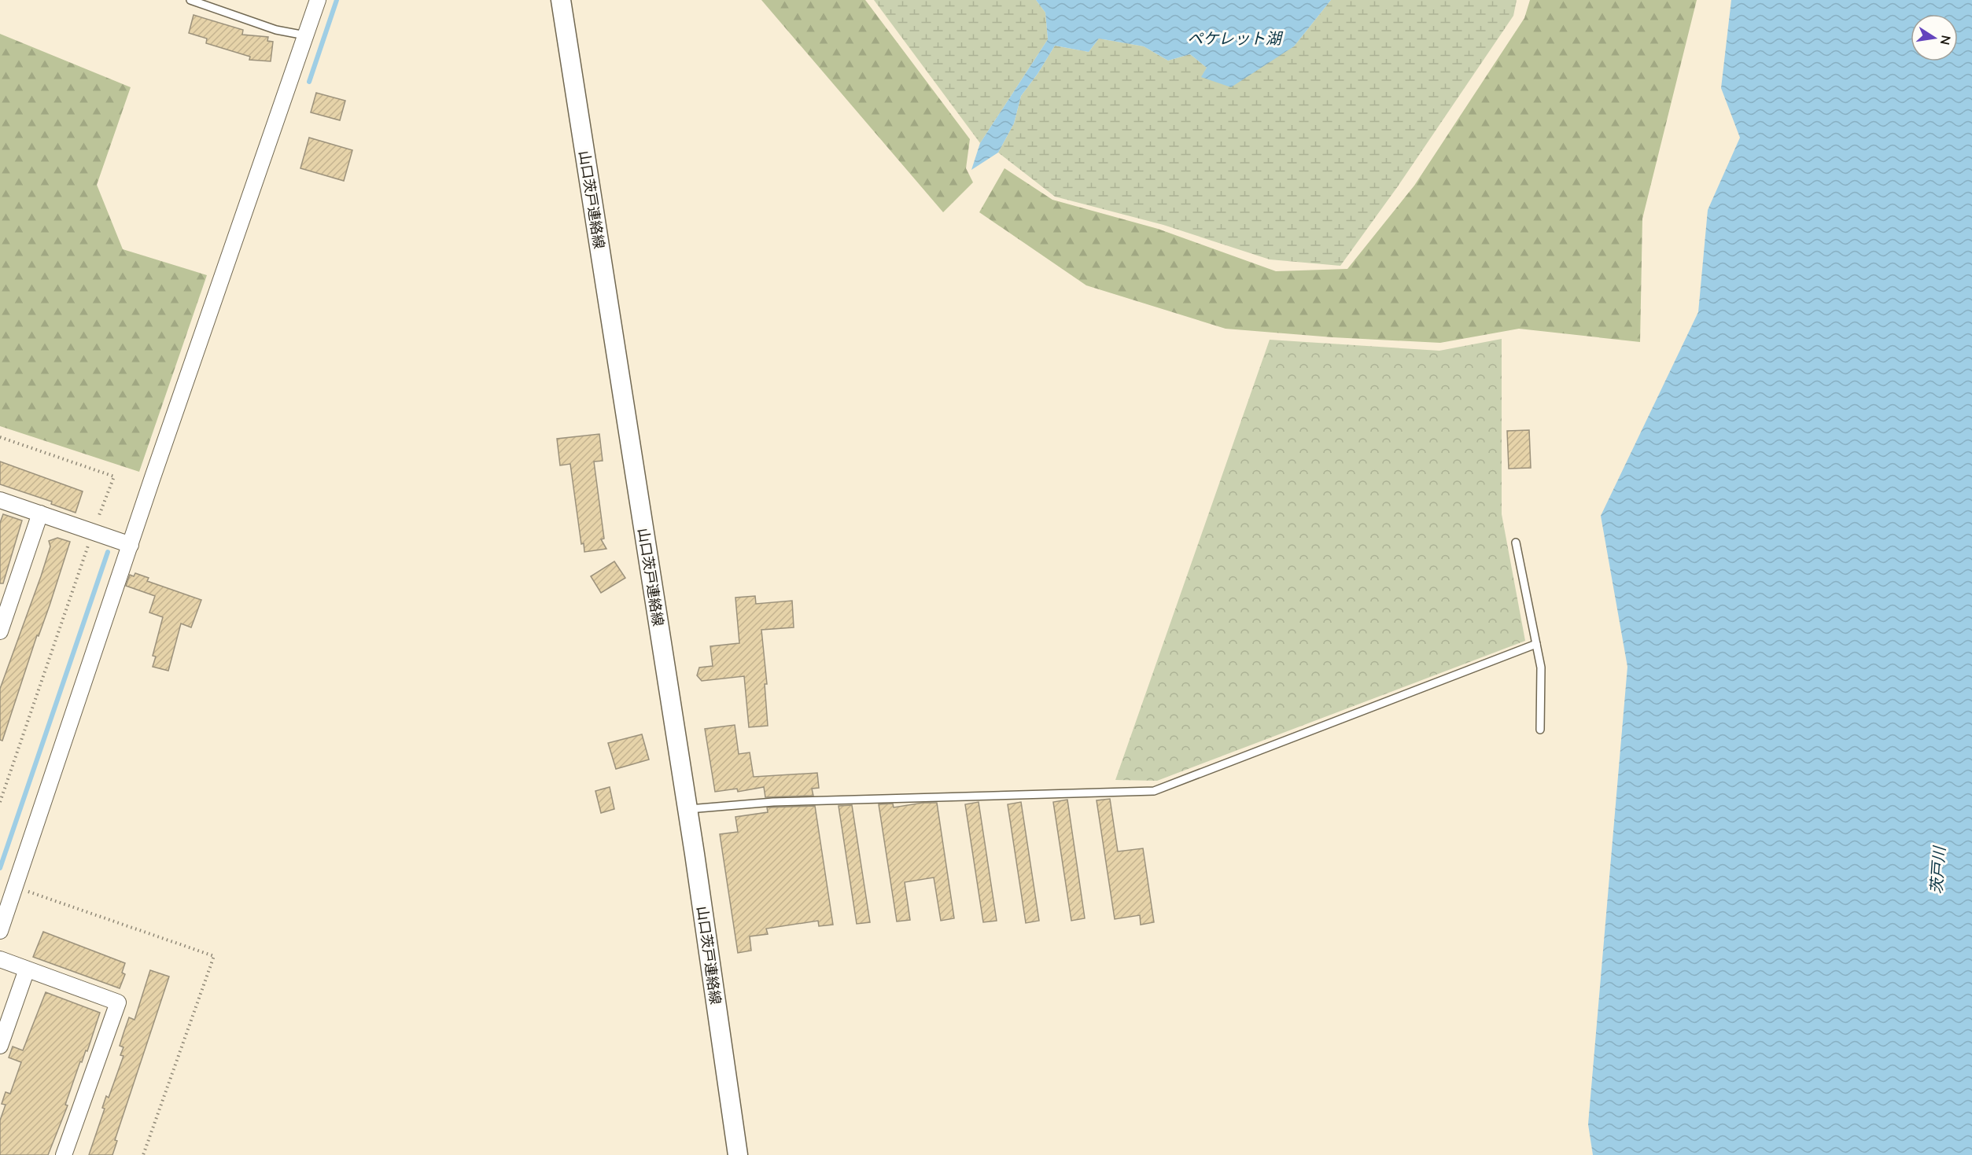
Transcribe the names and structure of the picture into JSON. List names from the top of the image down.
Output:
{
  "streets": {
    "street": ["山口茨戸連絡線"]
  },
  "water": ["ペケレット湖", "茨戸川"],
  "north": "right"
}
